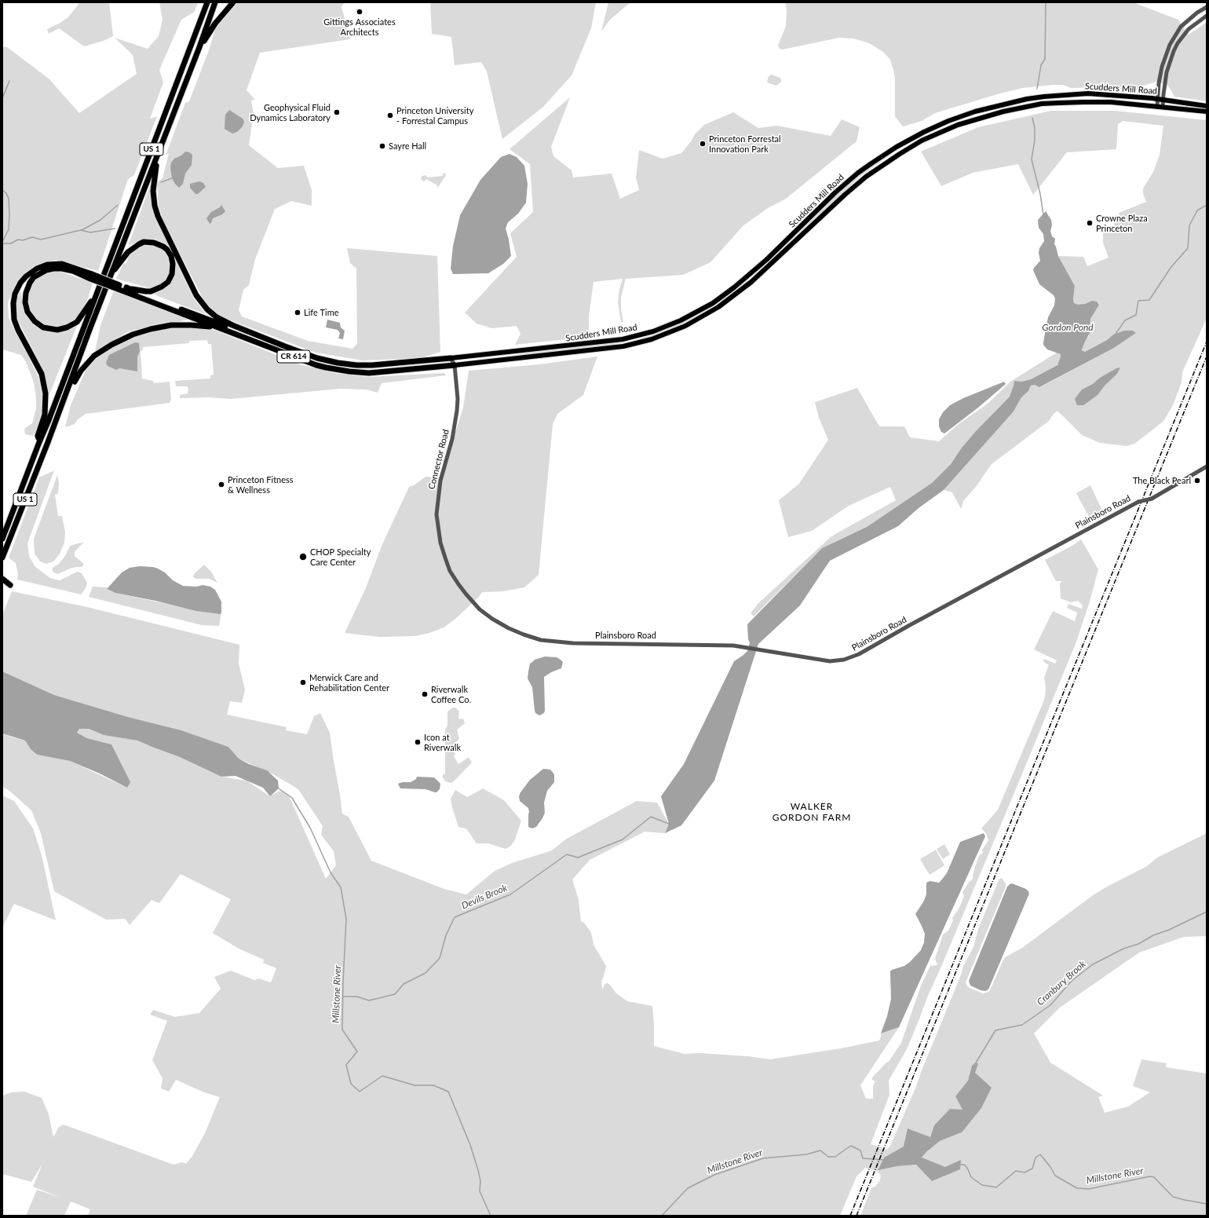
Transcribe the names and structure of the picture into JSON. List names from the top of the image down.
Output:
{
  "streets": {
    "highway": ["US 1", "CR 614"],
    "main road": ["Scudders Mill Road"],
    "street": ["Connector Road", "Plainsboro Road"]
  },
  "crossings": [
    ["Scudders Mill Road", "CR 614"],
    ["Scudders Mill Road", "Connector Road"],
    ["CR 614", "Connector Road"],
    ["Connector Road", "Plainsboro Road"]
  ],
  "districts": ["WALKER GORDON FARM"],
  "water": [
    "Gordon Pond",
    "Devils Brook",
    "Cranbury Brook",
    "Millstone River"
  ],
  "places": [
    "Gittings Associates Architects",
    "Geophysical Fluid Dynamics Laboratory",
    "Princeton University - Forrestal Campus",
    "Princeton Forrestal Innovation Park",
    "Sayre Hall",
    "Crowne Plaza Princeton",
    "Life Time",
    "The Black Pearl",
    "Princeton Fitness & Wellness",
    "CHOP Specialty Care Center",
    "Merwick Care and Rehabilitation Center",
    "Riverwalk Coffee Co.",
    "Icon at Riverwalk"
  ]
}
